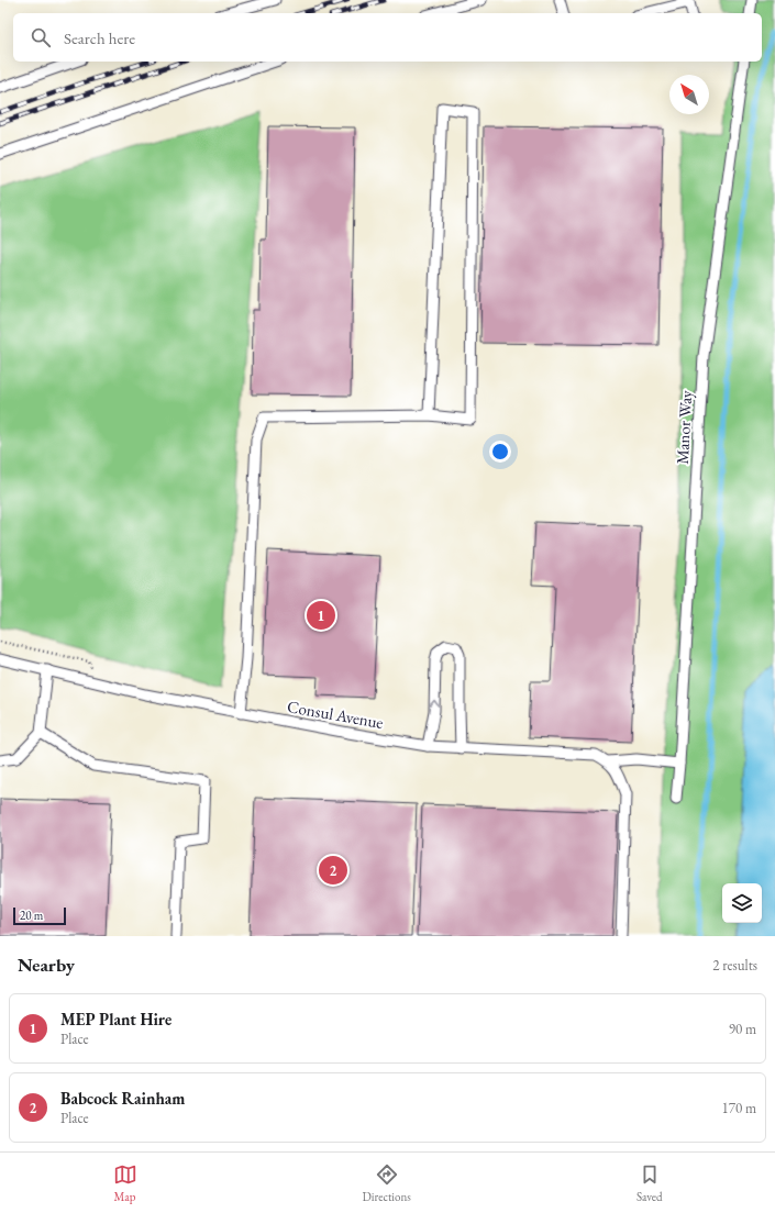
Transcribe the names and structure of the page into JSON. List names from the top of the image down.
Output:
{
  "streets": {
    "lane": ["Manor Way", "Consul Avenue"]
  },
  "scale_bar": "20 m",
  "north": "top left",
  "page": {
    "search": "Search here",
    "pins": ["1", "2"],
    "scale": "20 m",
    "heading": ["Nearby", "2 results"],
    "list": [
      {
        "mark": "1",
        "name": "MEP Plant Hire",
        "note": "Place",
        "value": "90 m"
      },
      {
        "mark": "2",
        "name": "Babcock Rainham",
        "note": "Place",
        "value": "170 m"
      }
    ],
    "nav": ["Map", "Directions", "Saved"]
  }
}
